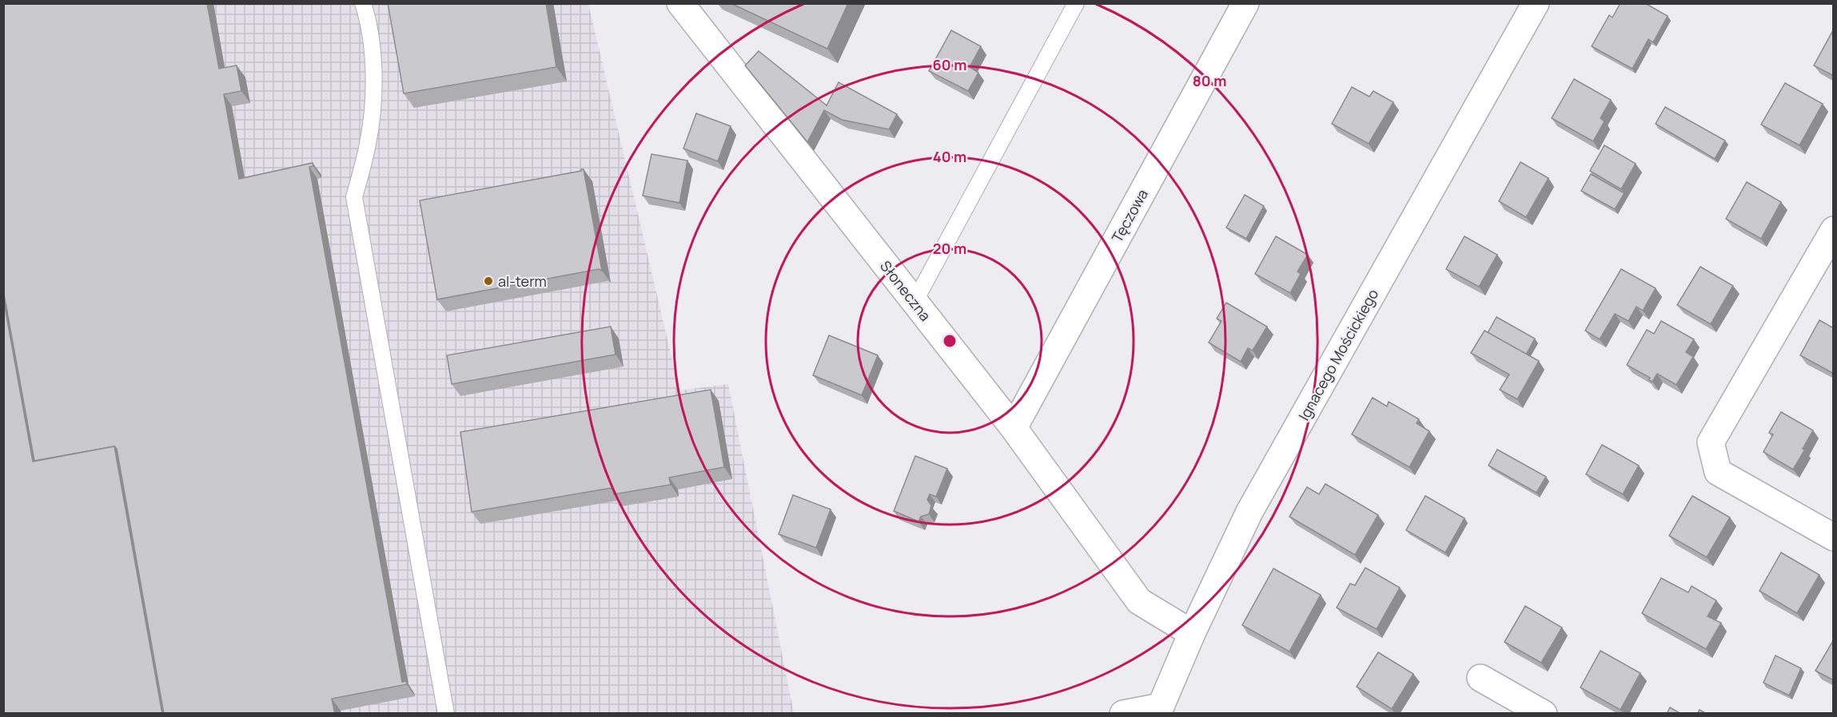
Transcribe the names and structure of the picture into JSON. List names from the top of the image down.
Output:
{
  "streets": {
    "street": ["Tęczowa", "Słoneczna", "Ignacego Mościckiego"]
  },
  "crossings": [
    ["Tęczowa", "Słoneczna"],
    ["Słoneczna", "Ignacego Mościckiego"]
  ],
  "places": ["al-term"],
  "rings": [
    "60 m",
    "80 m",
    "40 m",
    "20 m"
  ]
}
